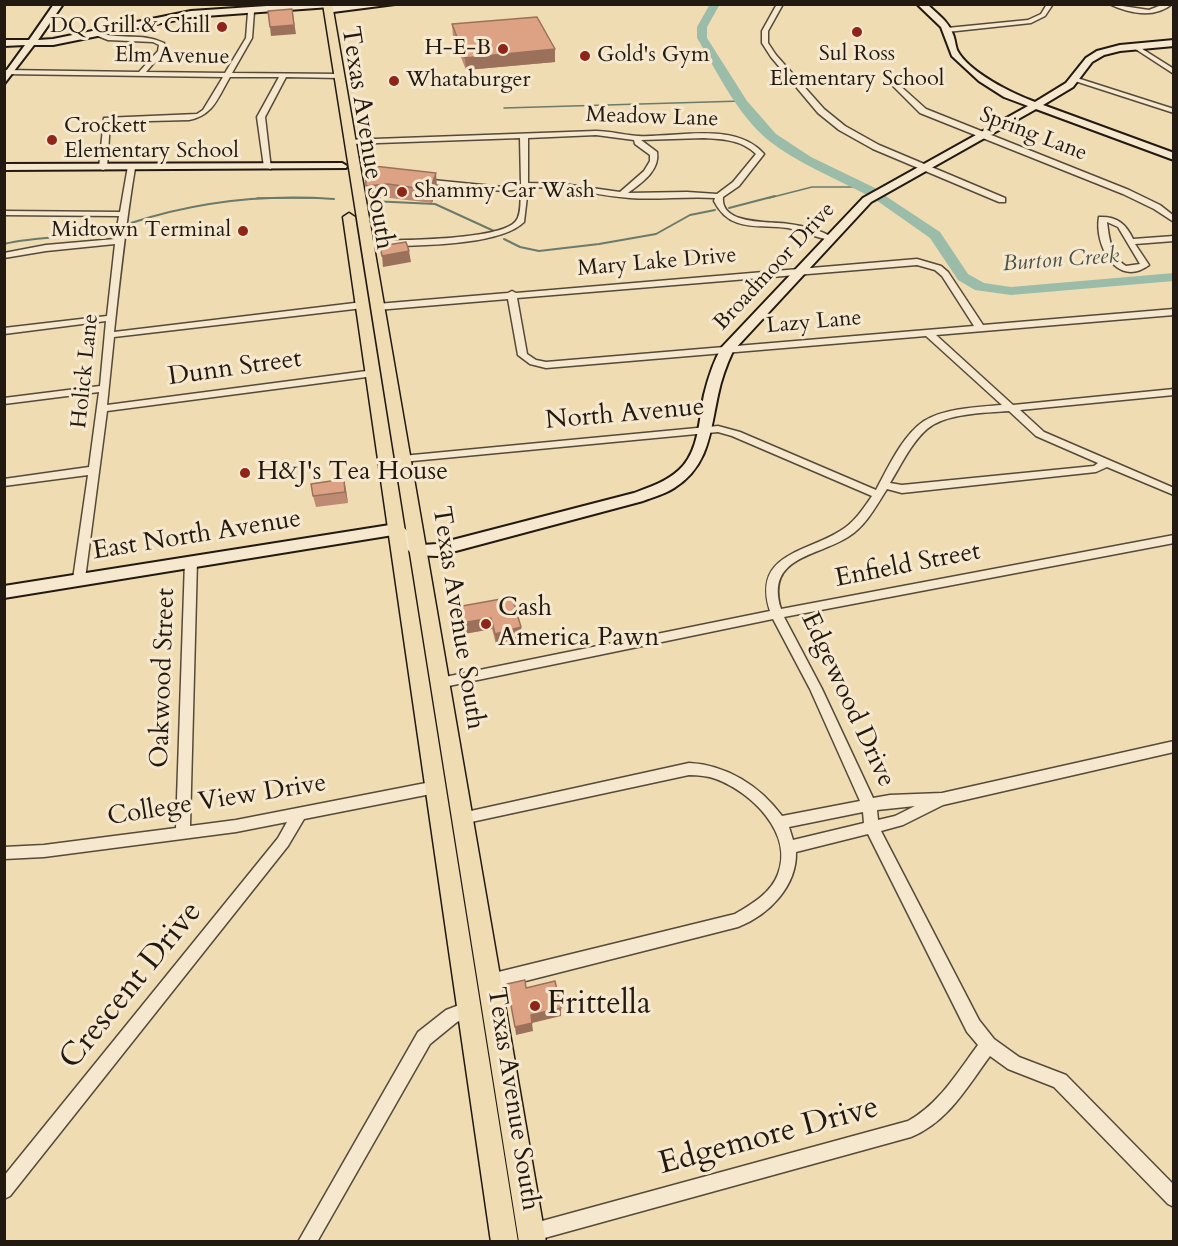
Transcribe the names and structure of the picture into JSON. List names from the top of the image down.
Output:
{
  "streets": {
    "main road": ["Texas Avenue South"],
    "street": [
      "Elm Avenue",
      "Meadow Lane",
      "Spring Lane",
      "Mary Lake Drive",
      "Broadmoor Drive",
      "Lazy Lane",
      "Dunn Street",
      "Holick Lane",
      "North Avenue",
      "East North Avenue",
      "Enfield Street",
      "Oakwood Street",
      "Edgewood Drive",
      "College View Drive",
      "Crescent Drive",
      "Edgemore Drive"
    ]
  },
  "crossings": [
    ["Elm Avenue", "Texas Avenue South"],
    ["Meadow Lane", "Texas Avenue South"],
    ["Spring Lane", "Broadmoor Drive"],
    ["Texas Avenue South", "Mary Lake Drive"],
    ["Texas Avenue South", "Broadmoor Drive"],
    ["Texas Avenue South", "Dunn Street"],
    ["Texas Avenue South", "North Avenue"],
    ["Texas Avenue South", "East North Avenue"],
    ["Texas Avenue South", "Enfield Street"],
    ["Texas Avenue South", "College View Drive"],
    ["Texas Avenue South", "Edgemore Drive"],
    ["Mary Lake Drive", "Broadmoor Drive"],
    ["Mary Lake Drive", "Lazy Lane"],
    ["Mary Lake Drive", "Holick Lane"],
    ["Broadmoor Drive", "Lazy Lane"],
    ["Broadmoor Drive", "North Avenue"],
    ["Dunn Street", "Holick Lane"],
    ["Holick Lane", "East North Avenue"],
    ["North Avenue", "Edgewood Drive"],
    ["East North Avenue", "Oakwood Street"],
    ["Enfield Street", "Edgewood Drive"],
    ["Oakwood Street", "College View Drive"],
    ["Edgewood Drive", "Edgemore Drive"],
    ["College View Drive", "Crescent Drive"]
  ],
  "water": ["Burton Creek"],
  "places": [
    "DQ Grill & Chill",
    "Sul Ross Elementary School",
    "H-E-B",
    "Gold's Gym",
    "Whataburger",
    "Crockett Elementary School",
    "Shammy Car Wash",
    "Midtown Terminal",
    "H&J's Tea House",
    "Cash America Pawn",
    "Frittella"
  ]
}
